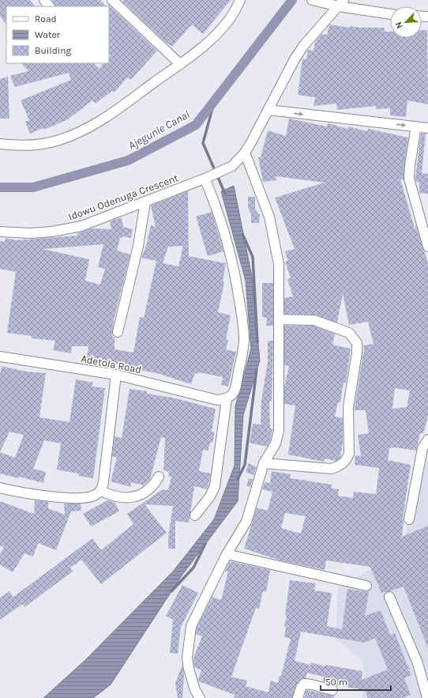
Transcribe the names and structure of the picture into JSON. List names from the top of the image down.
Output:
{
  "streets": {
    "street": ["Idowu Odenuga Crescent", "Adetola Road"]
  },
  "water": ["Ajegunle Canal"],
  "legend": ["Road", "Water", "Building"],
  "scale_bar": "50 m",
  "north": "bottom left"
}
